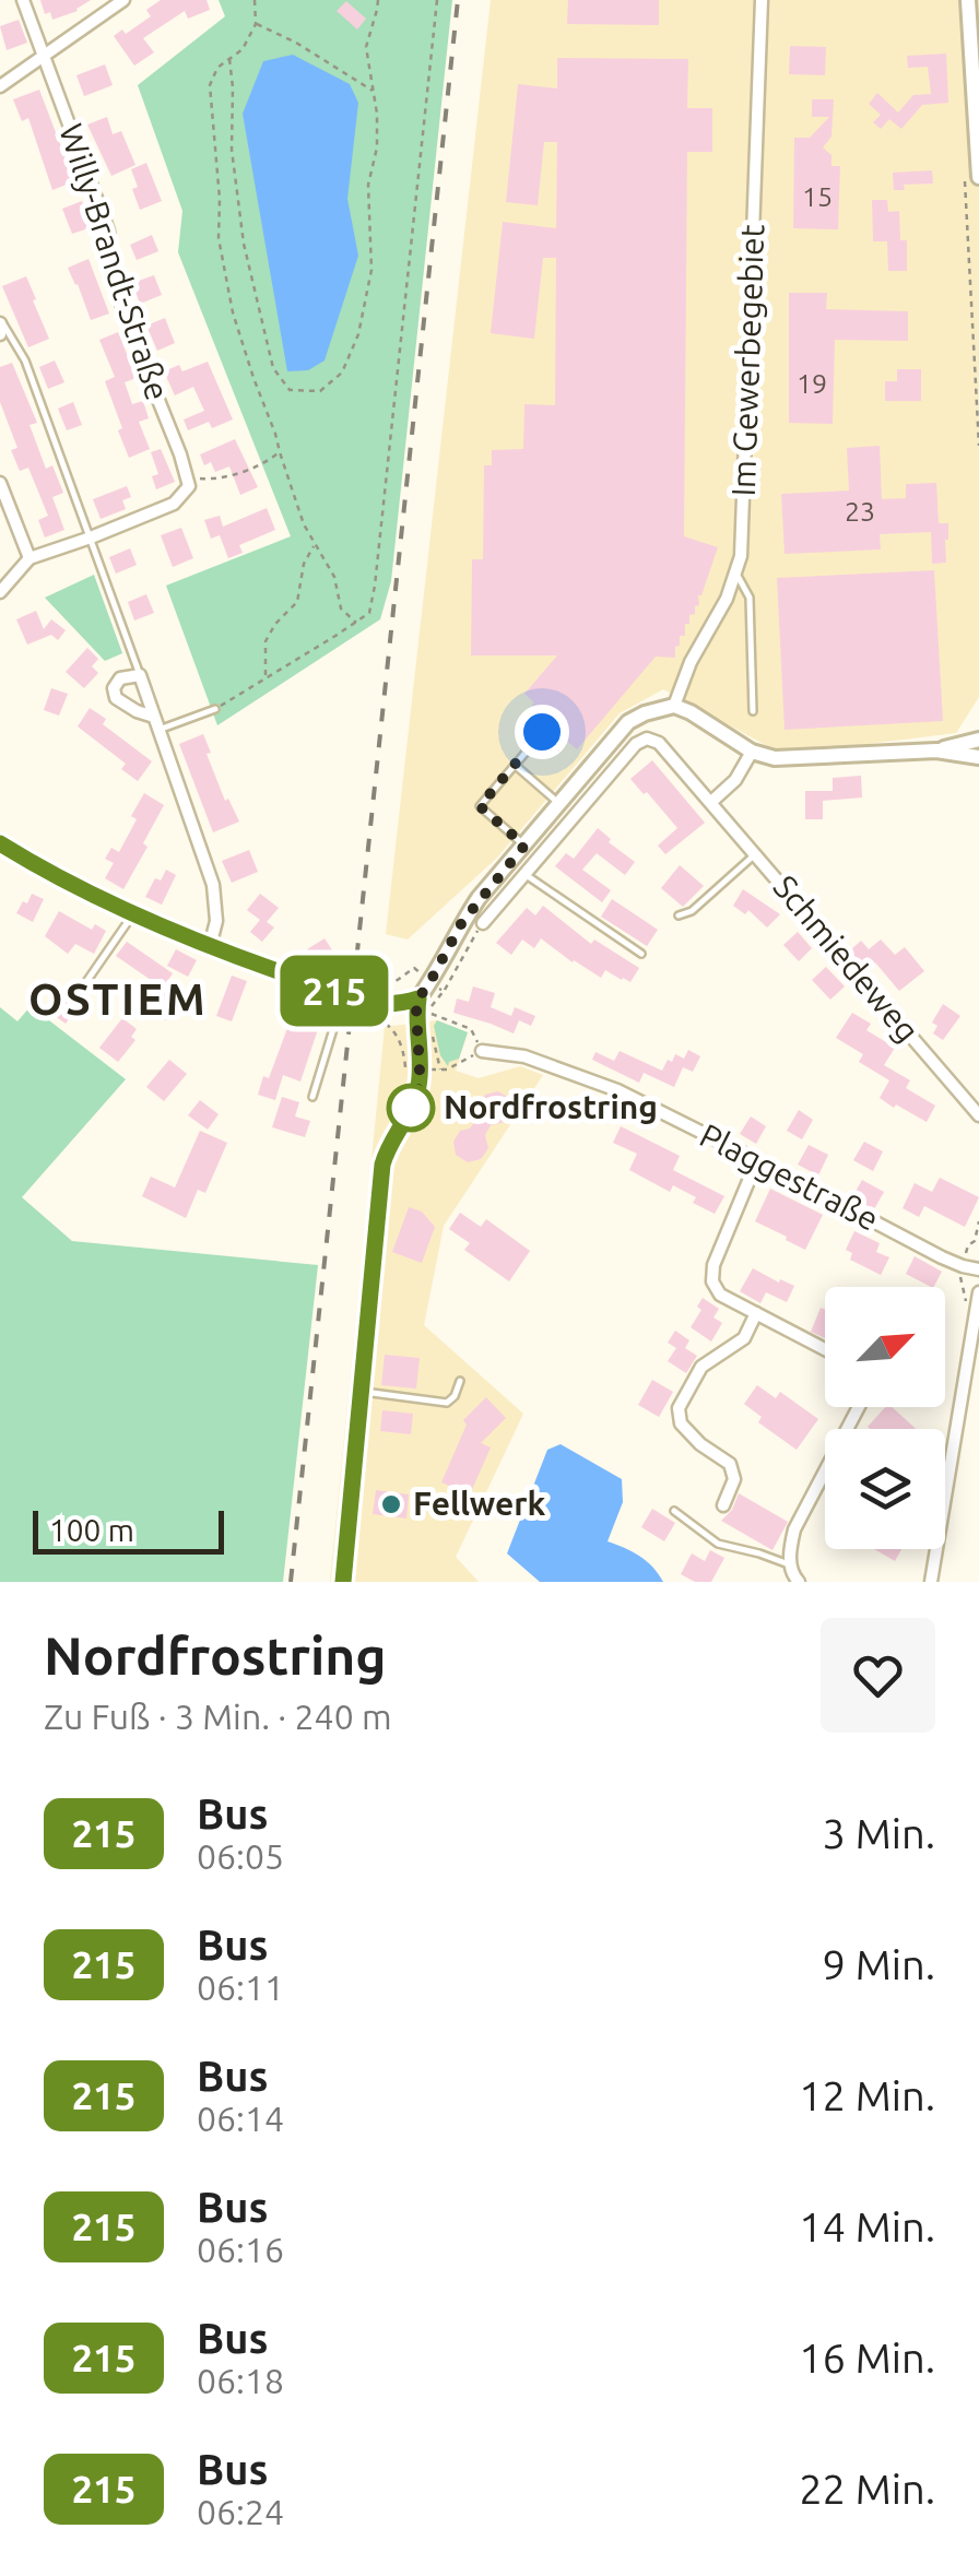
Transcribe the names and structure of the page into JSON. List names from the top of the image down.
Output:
{
  "streets": {
    "street": [
      "Willy-Brandt-Straße",
      "Im Gewerbegebiet",
      "Schmiedeweg",
      "Plaggestraße"
    ]
  },
  "districts": ["OSTIEM"],
  "places": ["Nordfrostring", "Fellwerk"],
  "lines": ["bus line 215"],
  "house_numbers": ["15", "19", "23"],
  "scale_bar": "100 m",
  "north": "top right",
  "page": {
    "on_map": "215",
    "scale": "100 m",
    "heading": ["Nordfrostring", "Zu Fuß · 3 Min. · 240 m"],
    "list": [
      {
        "mark": "215",
        "name": "Bus",
        "note": "06:05",
        "value": "3 Min."
      },
      {
        "mark": "215",
        "name": "Bus",
        "note": "06:11",
        "value": "9 Min."
      },
      {
        "mark": "215",
        "name": "Bus",
        "note": "06:14",
        "value": "12 Min."
      },
      {
        "mark": "215",
        "name": "Bus",
        "note": "06:16",
        "value": "14 Min."
      },
      {
        "mark": "215",
        "name": "Bus",
        "note": "06:18",
        "value": "16 Min."
      },
      {
        "mark": "215",
        "name": "Bus",
        "note": "06:24",
        "value": "22 Min."
      }
    ]
  }
}
